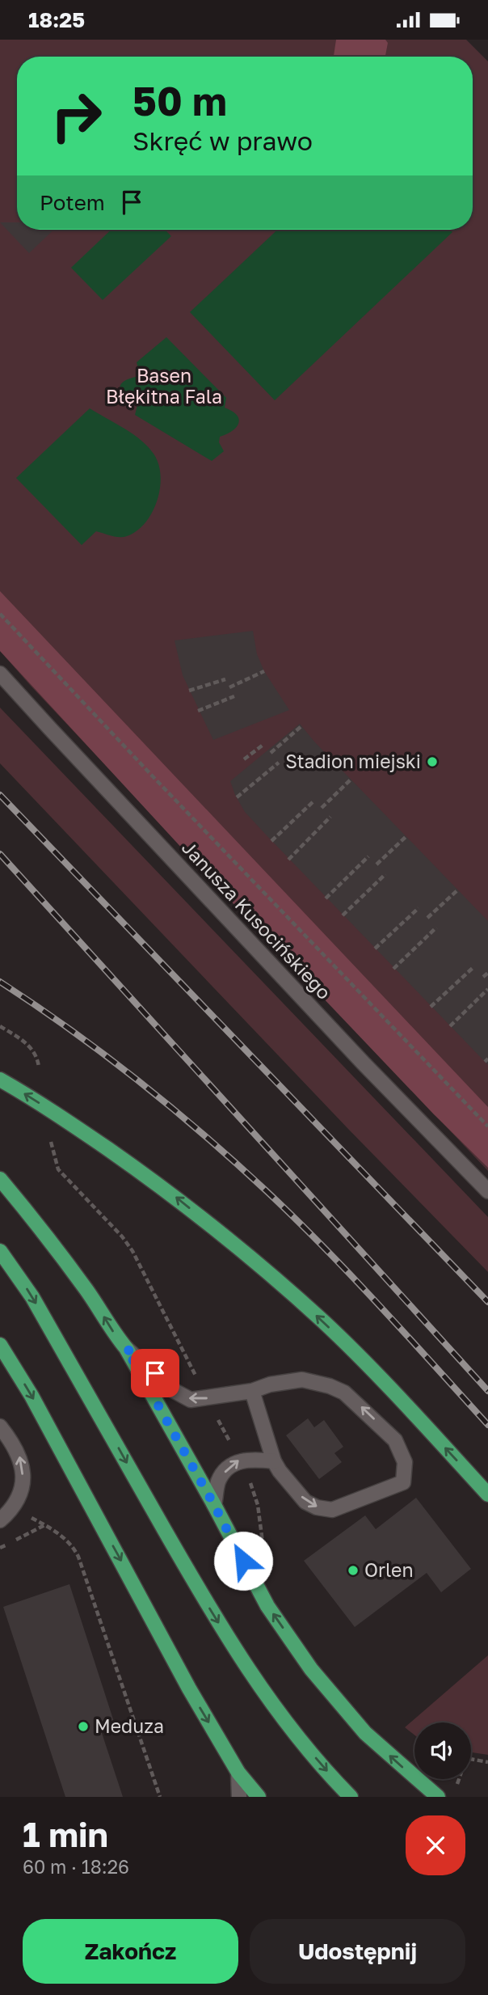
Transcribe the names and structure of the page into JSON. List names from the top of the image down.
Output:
{
  "streets": {
    "street": ["Janusza Kusocińskiego"]
  },
  "parks": ["Basen Błękitna Fala"],
  "places": ["Stadion miejski", "Orlen", "Meduza"],
  "page": {
    "status": "18:25",
    "turn": ["50 m", "Skręć w prawo"],
    "then": "Potem",
    "heading": ["1 min", "60 m · 18:26"],
    "buttons": ["Zakończ", "Udostępnij"]
  }
}
